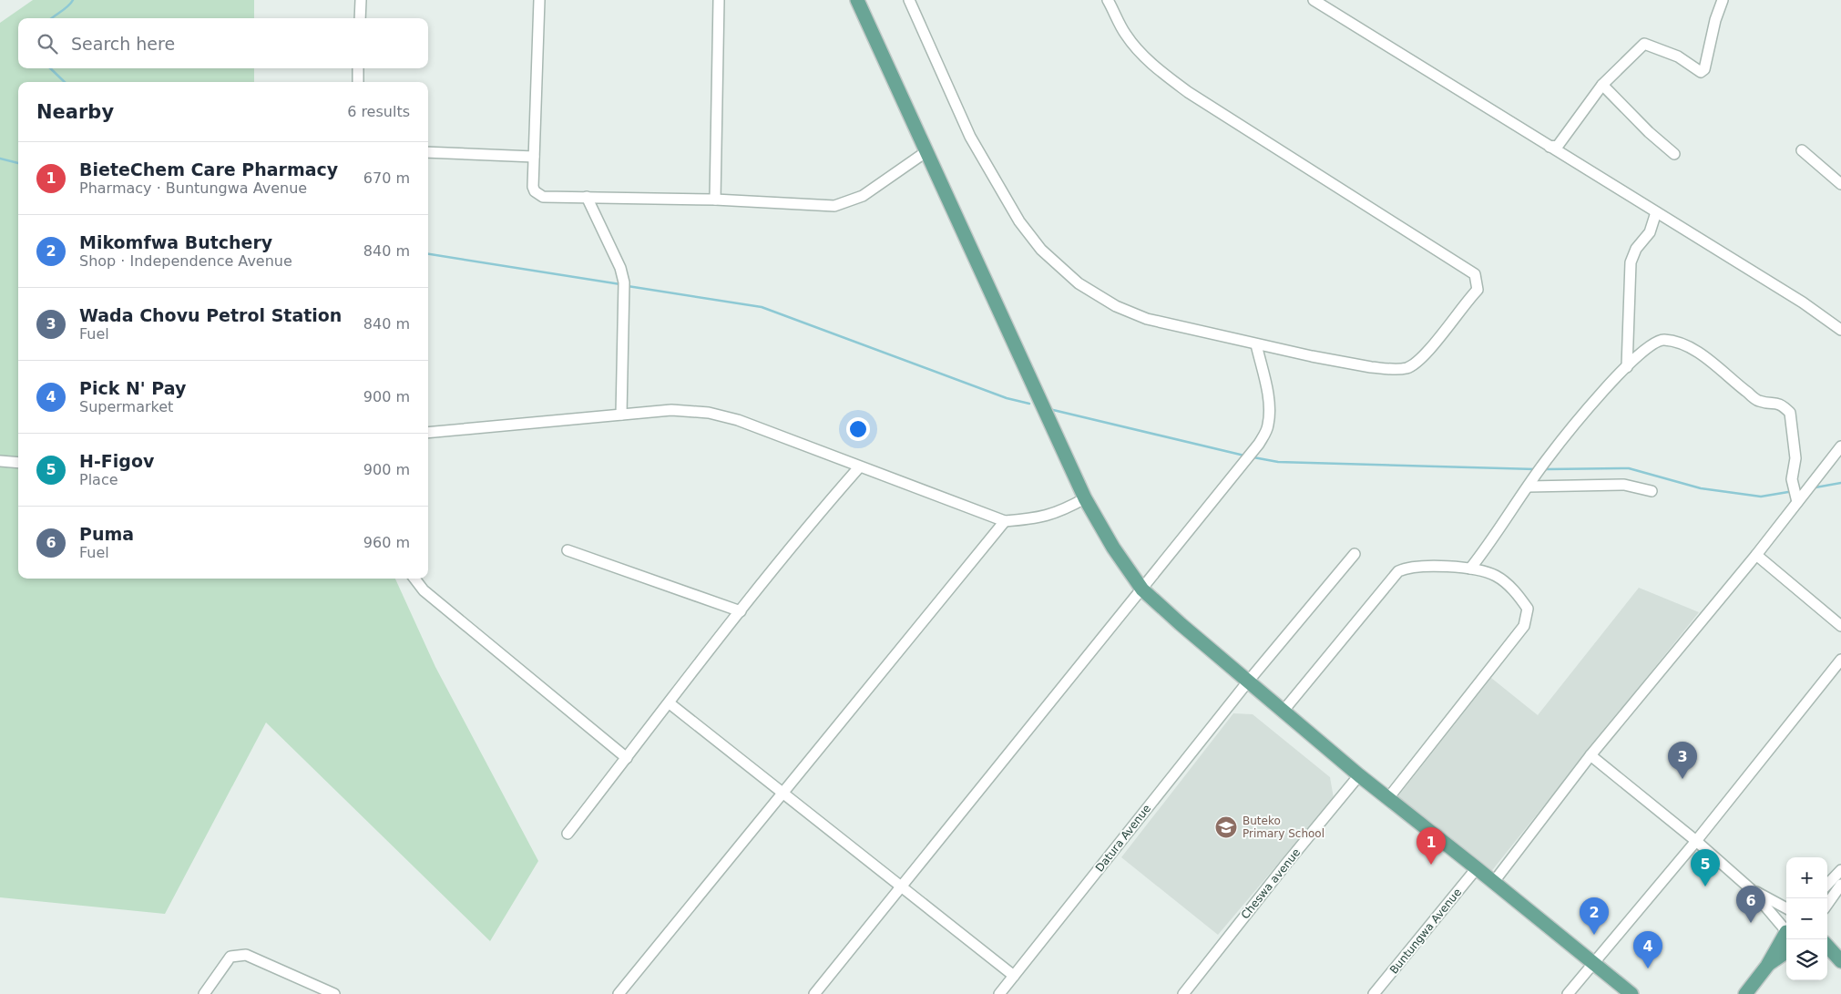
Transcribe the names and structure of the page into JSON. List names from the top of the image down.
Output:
{
  "streets": {
    "street": ["Datura Avenue", "Cheswa avenue", "Buntungwa Avenue"]
  },
  "places": {
    "school or university": ["Buteko Primary School"]
  },
  "page": {
    "search": "Search here",
    "heading": ["Nearby", "6 results"],
    "list": [
      {
        "mark": "1",
        "name": "BieteChem Care Pharmacy",
        "note": "Pharmacy · Buntungwa Avenue",
        "value": "670 m"
      },
      {
        "mark": "2",
        "name": "Mikomfwa Butchery",
        "note": "Shop · Independence Avenue",
        "value": "840 m"
      },
      {
        "mark": "3",
        "name": "Wada Chovu Petrol Station",
        "note": "Fuel",
        "value": "840 m"
      },
      {
        "mark": "4",
        "name": "Pick N' Pay",
        "note": "Supermarket",
        "value": "900 m"
      },
      {
        "mark": "5",
        "name": "H-Figov",
        "note": "Place",
        "value": "900 m"
      },
      {
        "mark": "6",
        "name": "Puma",
        "note": "Fuel",
        "value": "960 m"
      }
    ],
    "pins": [
      "3",
      "1",
      "5",
      "6",
      "2",
      "4"
    ],
    "map_buttons": ["+", "−"]
  }
}
